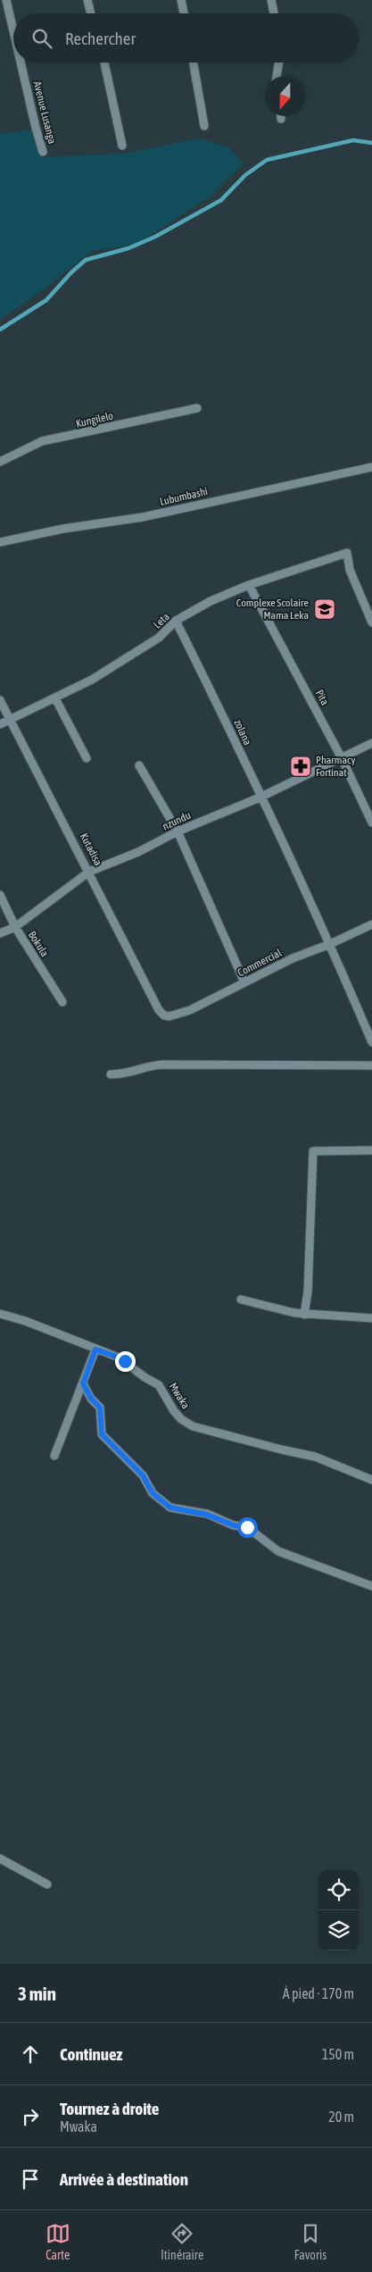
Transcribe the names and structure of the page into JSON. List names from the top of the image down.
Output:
{
  "streets": {
    "street": [
      "Avenue Lusanga",
      "Kungilelo",
      "Lubumbashi",
      "Leta",
      "Pita",
      "zolana",
      "nzundu",
      "Kutadisa",
      "Bokula",
      "Commercial",
      "Mwaka"
    ]
  },
  "crossings": [
    ["Leta", "Pita"],
    ["Leta", "zolana"],
    ["Leta", "Kutadisa"],
    ["Pita", "nzundu"],
    ["zolana", "nzundu"],
    ["zolana", "Commercial"],
    ["nzundu", "Kutadisa"],
    ["nzundu", "Bokula"],
    ["Kutadisa", "Commercial"]
  ],
  "places": {
    "school or university": ["Complexe Scolaire Mama Leka"],
    "pharmacy": ["Pharmacy Fortinat"]
  },
  "north": "bottom",
  "page": {
    "search": "Rechercher",
    "heading": ["3 min", "À pied · 170 m"],
    "list": [
      ["Continuez", "150 m"],
      ["Tournez à droite", "Mwaka", "20 m"],
      "Arrivée à destination"
    ],
    "nav": ["Carte", "Itinéraire", "Favoris"]
  }
}
